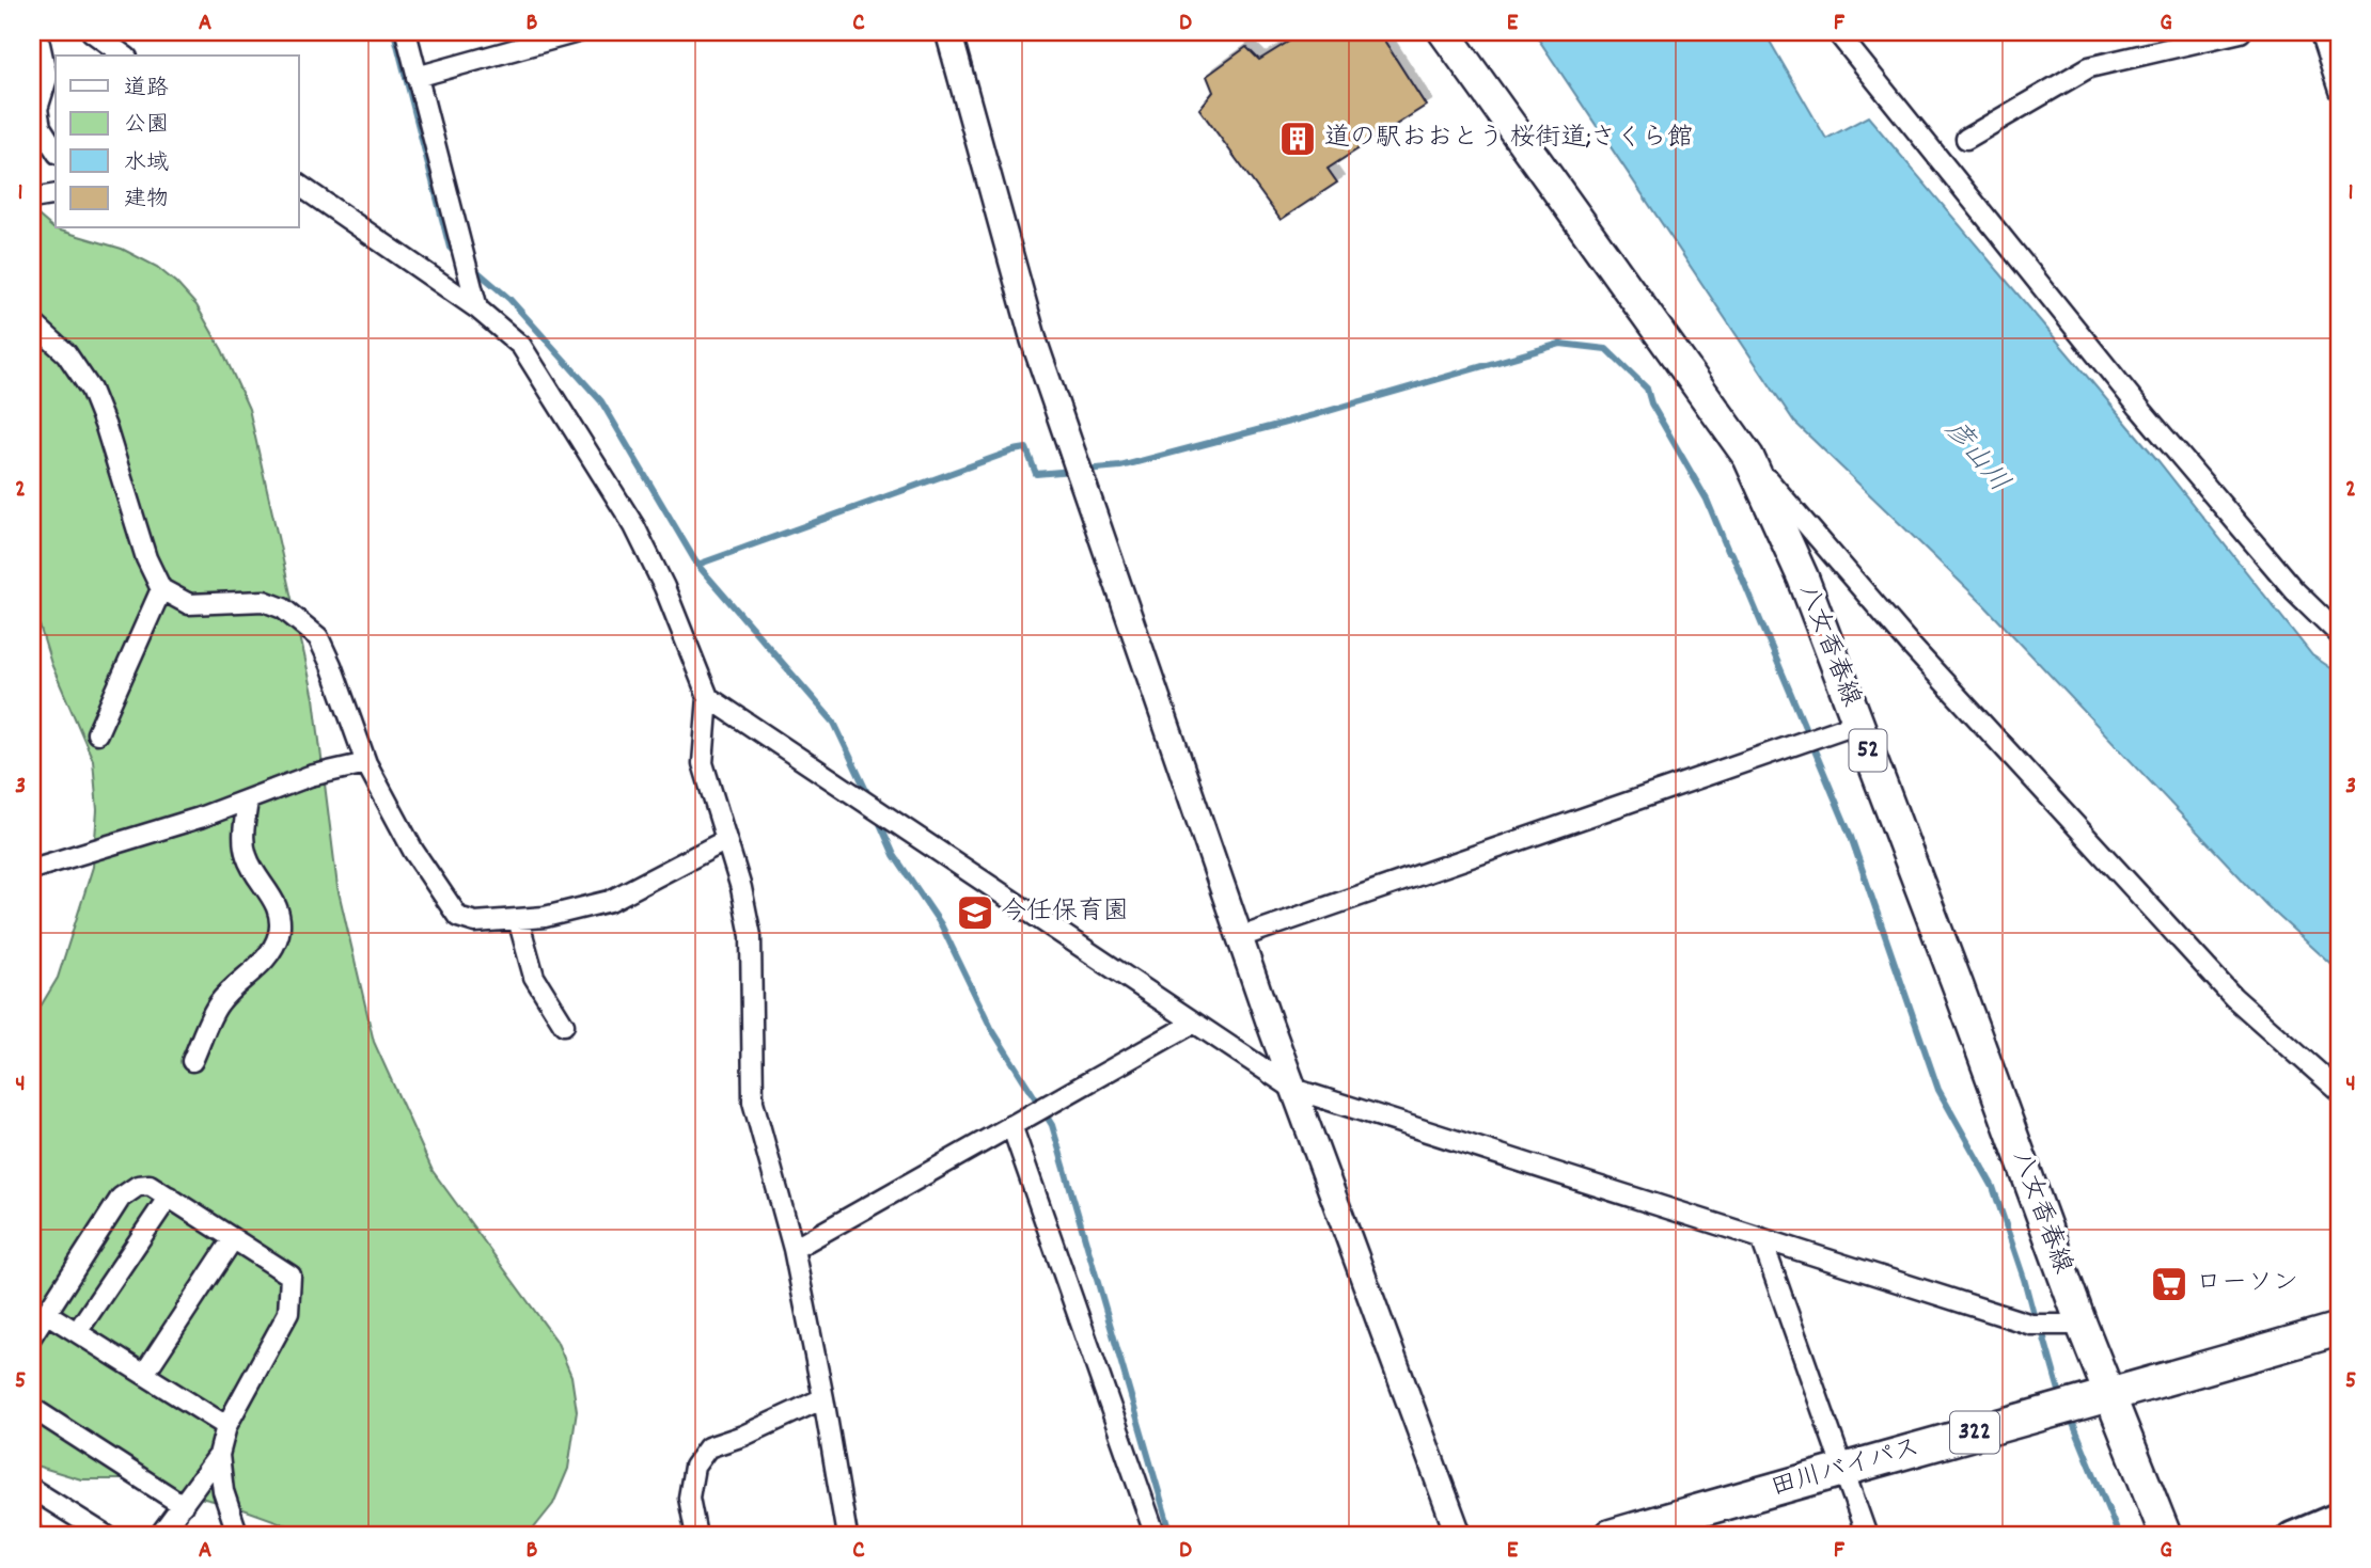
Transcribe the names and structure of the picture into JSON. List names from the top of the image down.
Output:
{
  "streets": {
    "highway": ["322", "田川バイパス"],
    "main road": ["八女香春線", "52"]
  },
  "crossings": [
    ["八女香春線", "田川バイパス"]
  ],
  "water": ["彦山川"],
  "places": {
    "building": ["道の駅おおとう 桜街道;さくら館"],
    "school or university": ["今任保育園"],
    "supermarket": ["ローソン"]
  },
  "legend": [
    "道路",
    "公園",
    "水域",
    "建物"
  ],
  "grid": {
    "columns": [
      "A",
      "B",
      "C",
      "D",
      "E",
      "F",
      "G"
    ],
    "rows": [
      "1",
      "2",
      "3",
      "4",
      "5"
    ]
  }
}
